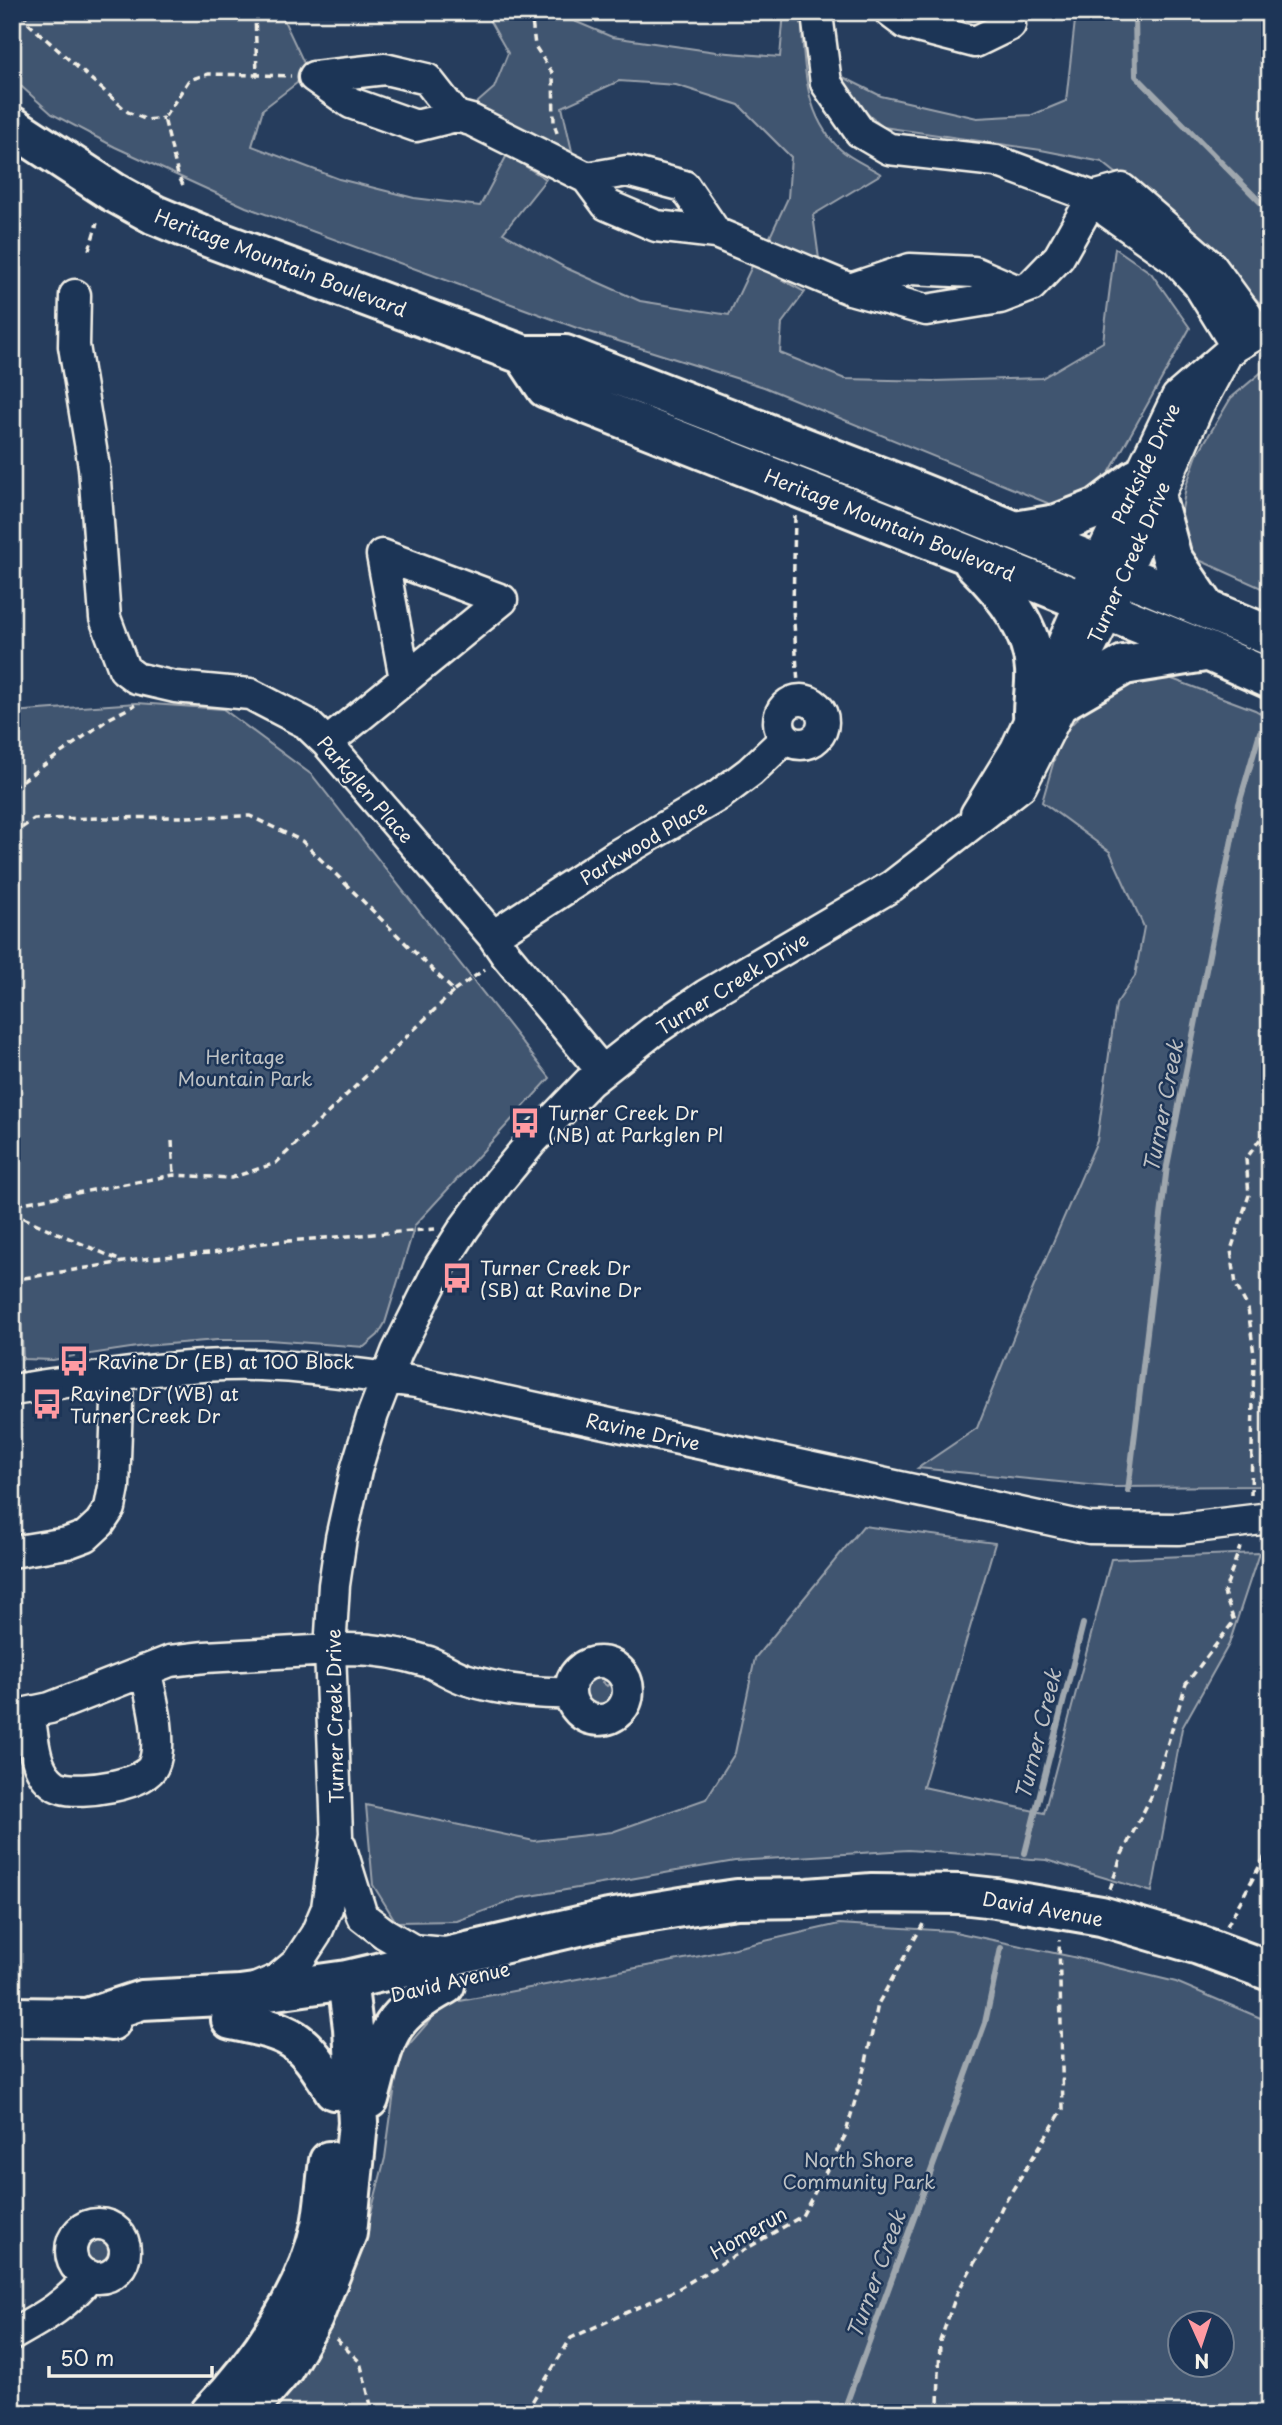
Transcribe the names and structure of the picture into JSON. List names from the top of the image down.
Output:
{
  "streets": {
    "main road": ["Heritage Mountain Boulevard", "David Avenue"],
    "street": [
      "Parkside Drive",
      "Turner Creek Drive",
      "Parkglen Place",
      "Parkwood Place",
      "Ravine Drive"
    ],
    "path": ["Homerun"]
  },
  "crossings": [
    ["Heritage Mountain Boulevard", "Turner Creek Drive"],
    ["Parkside Drive", "Turner Creek Drive"],
    ["Turner Creek Drive", "Parkglen Place"],
    ["Turner Creek Drive", "Ravine Drive"],
    ["Parkglen Place", "Parkwood Place"]
  ],
  "water": ["Turner Creek"],
  "parks": ["Heritage Mountain Park", "North Shore Community Park"],
  "places": {
    "bus stop": [
      "Turner Creek Dr (NB) at Parkglen Pl",
      "Turner Creek Dr (SB) at Ravine Dr",
      "Ravine Dr (EB) at 100 Block",
      "Ravine Dr (WB) at Turner Creek Dr"
    ]
  },
  "scale_bar": "50 m",
  "north": "bottom"
}
